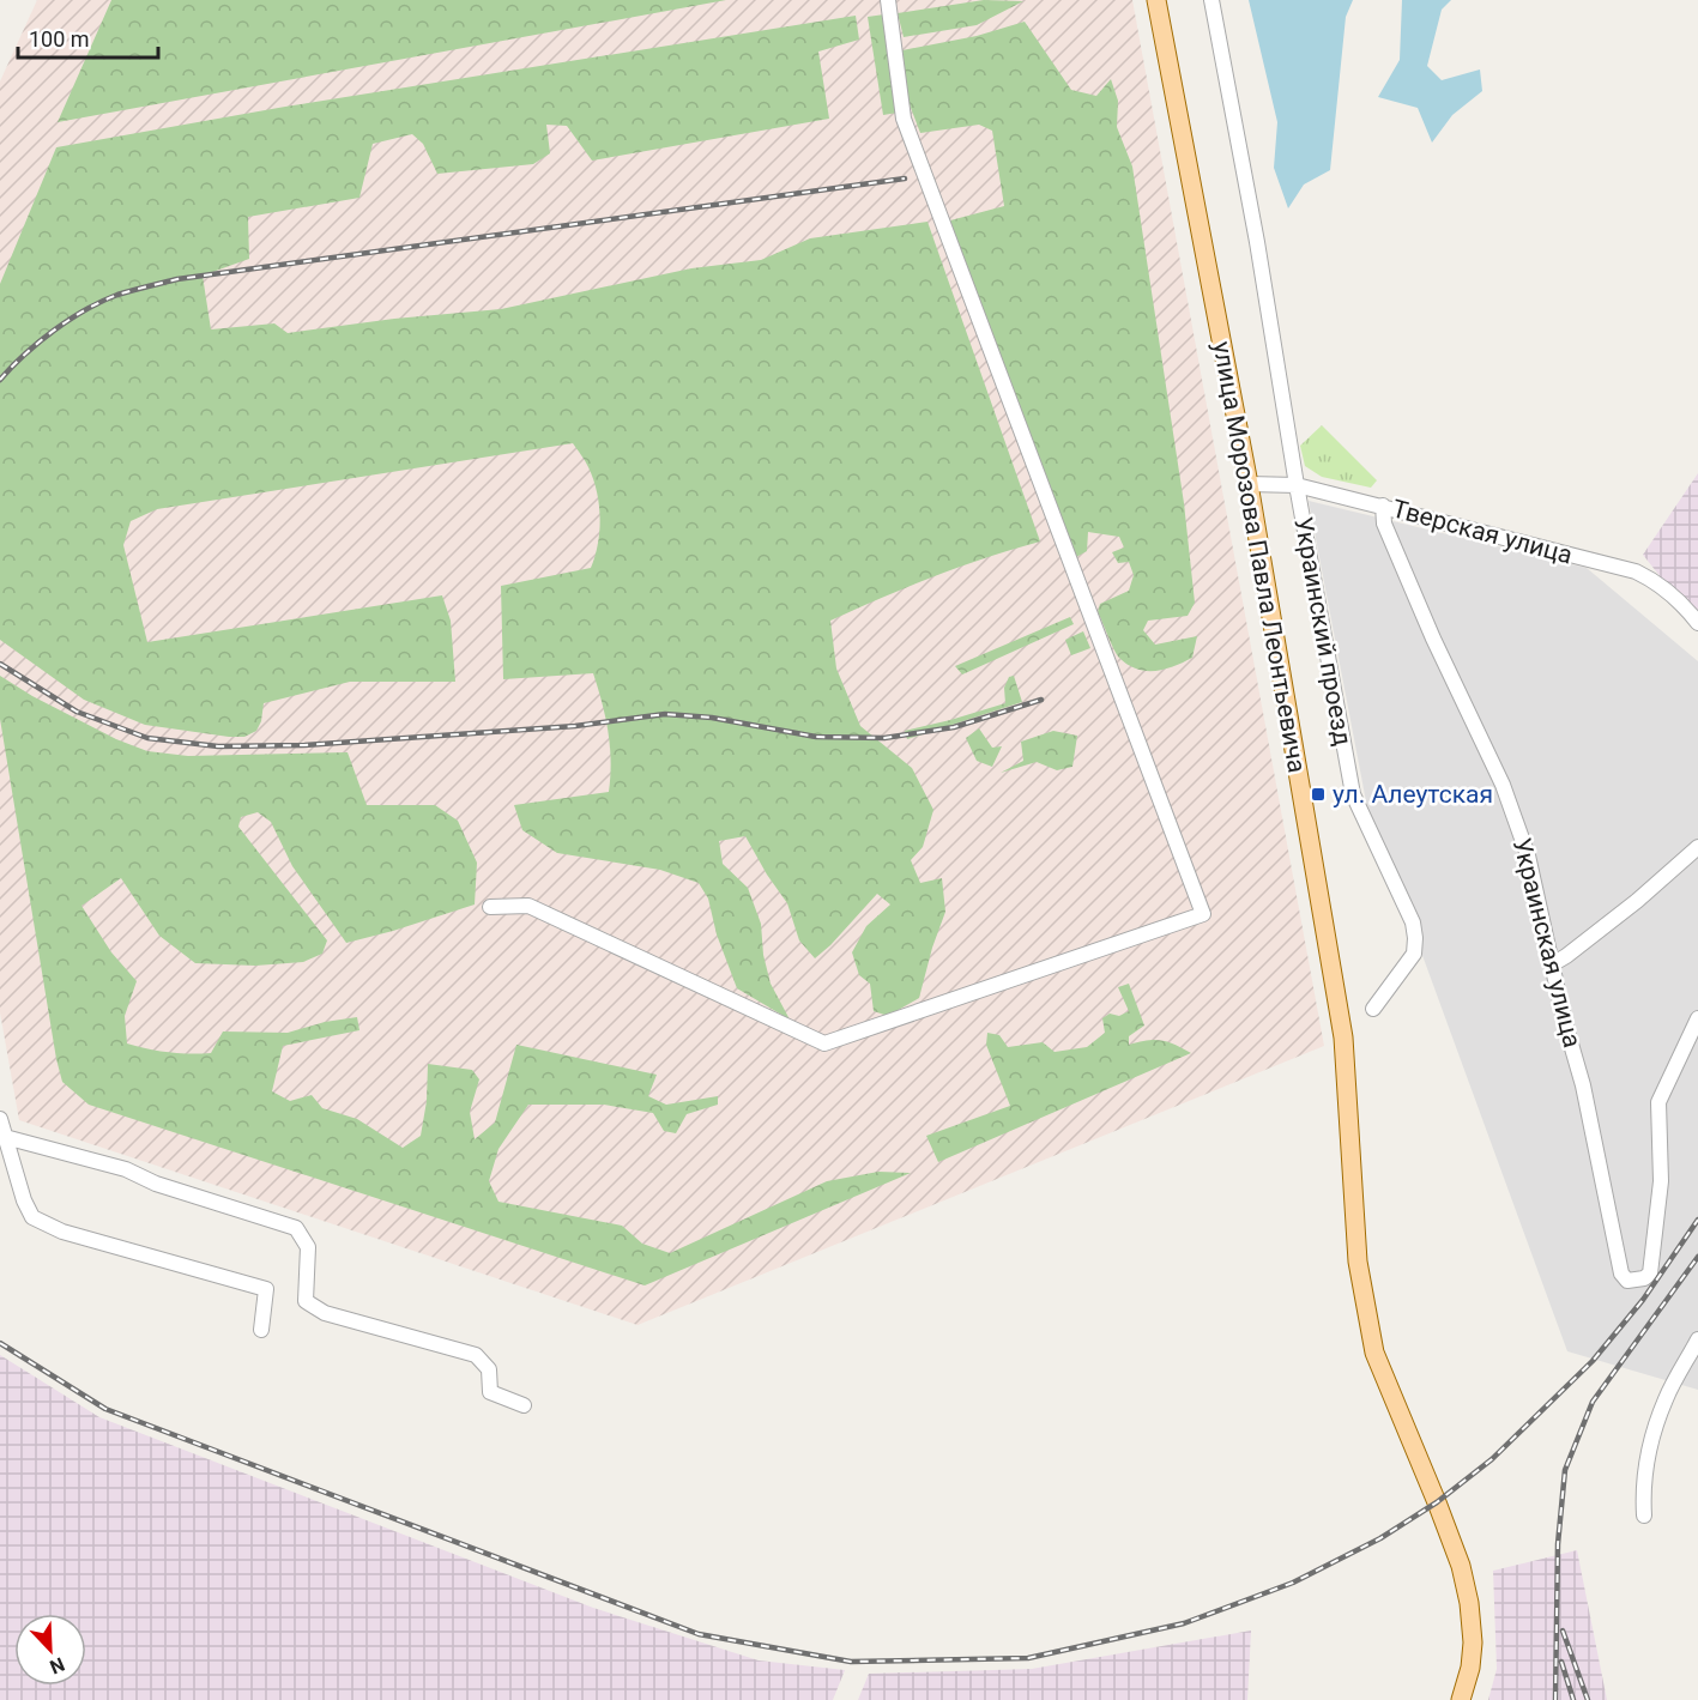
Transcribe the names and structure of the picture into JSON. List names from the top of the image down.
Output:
{
  "streets": {
    "main road": ["улица Морозова Павла Леонтьевича"],
    "street": ["Тверская улица", "Украинский проезд", "Украинская улица"]
  },
  "crossings": [
    ["Тверская улица", "улица Морозова Павла Леонтьевича"],
    ["Тверская улица", "Украинский проезд"],
    ["Тверская улица", "Украинская улица"]
  ],
  "places": {
    "transit": ["ул. Алеутская"]
  },
  "scale_bar": "100 m",
  "north": "bottom right"
}
